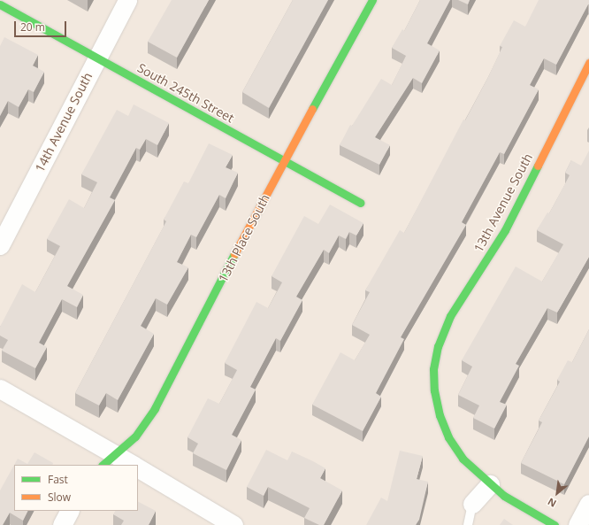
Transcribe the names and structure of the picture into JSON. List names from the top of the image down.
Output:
{
  "streets": {
    "street": [
      "South 245th Street",
      "14th Avenue South",
      "13th Avenue South",
      "13th Place South"
    ]
  },
  "crossings": [
    ["South 245th Street", "14th Avenue South"],
    ["South 245th Street", "13th Place South"]
  ],
  "legend": ["Fast", "Slow"],
  "scale_bar": "20 m",
  "north": "bottom left"
}
